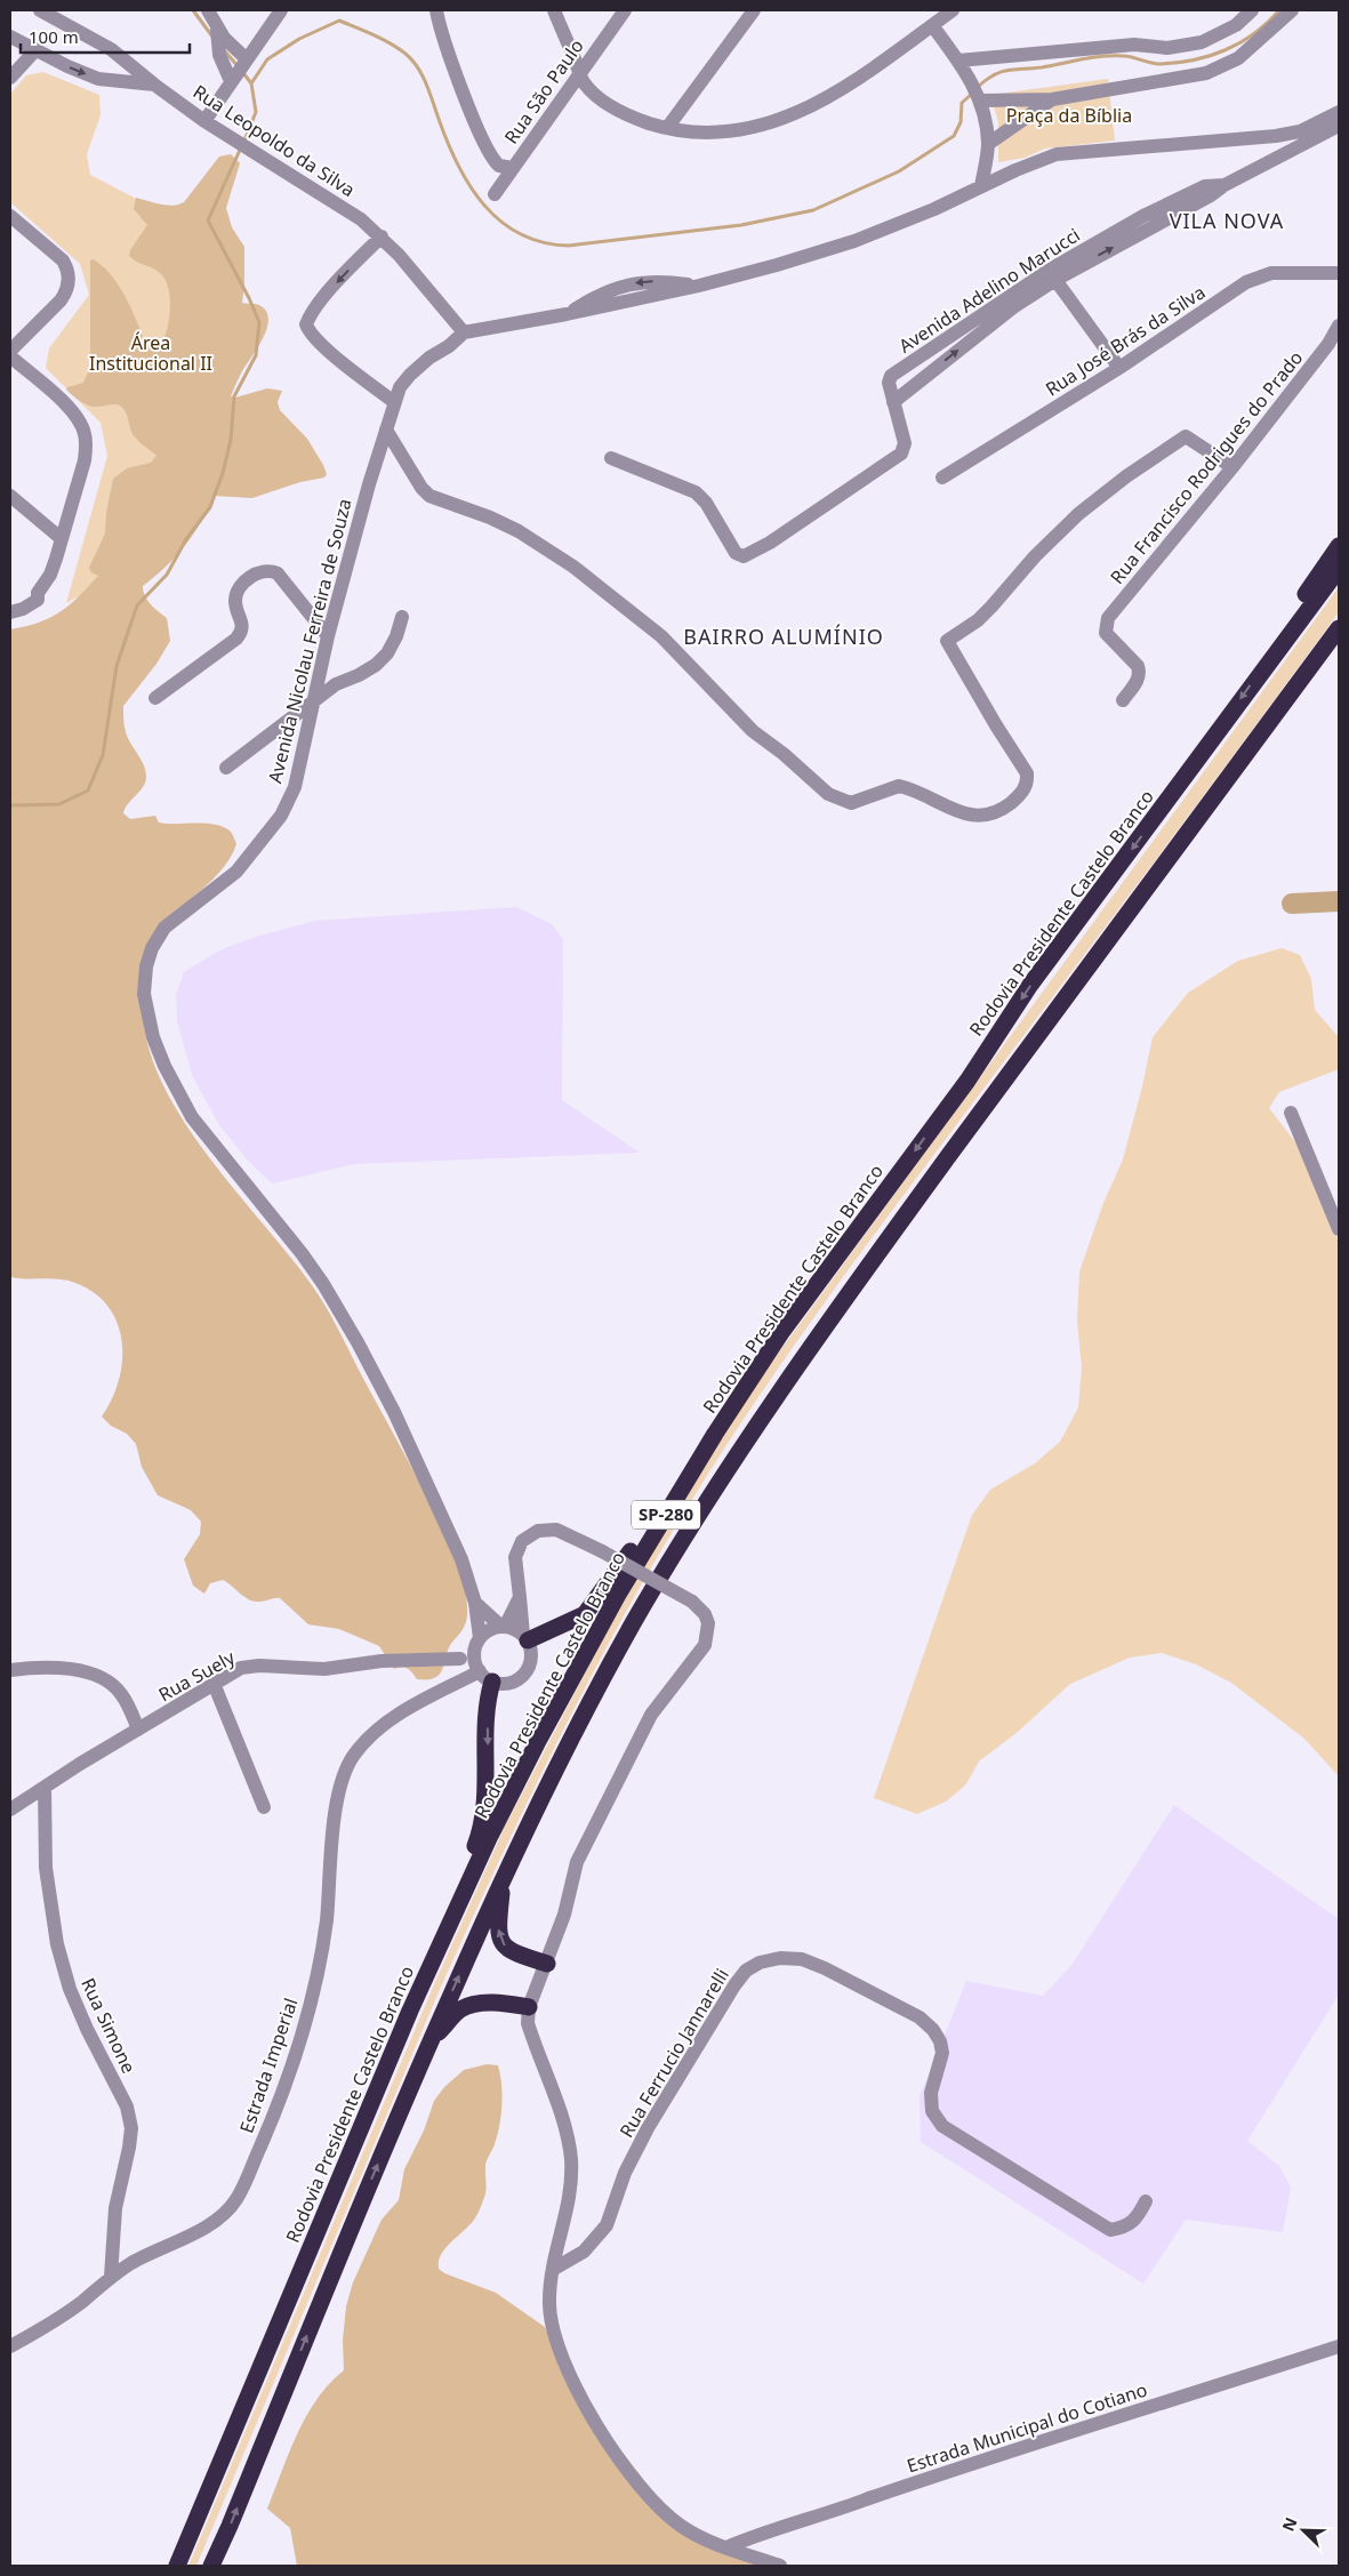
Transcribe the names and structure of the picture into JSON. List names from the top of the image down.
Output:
{
  "streets": {
    "highway": ["Rodovia Presidente Castelo Branco", "SP-280"],
    "street": [
      "Rua São Paulo",
      "Rua Leopoldo da Silva",
      "Avenida Adelino Marucci",
      "Rua José Brás da Silva",
      "Rua Francisco Rodrigues do Prado",
      "Avenida Nicolau Ferreira de Souza",
      "Rua Suely",
      "Rua Simone",
      "Rua Ferrucio Jannarelli",
      "Estrada Imperial",
      "Estrada Municipal do Cotiano"
    ]
  },
  "crossings": [
    ["Rua Leopoldo da Silva", "Avenida Nicolau Ferreira de Souza"],
    ["Avenida Nicolau Ferreira de Souza", "Rua Suely"],
    ["Avenida Nicolau Ferreira de Souza", "Estrada Imperial"],
    ["Rua Suely", "Rua Simone"],
    ["Rua Suely", "Estrada Imperial"],
    ["Rua Simone", "Estrada Imperial"]
  ],
  "districts": ["VILA NOVA", "BAIRRO ALUMÍNIO"],
  "parks": ["Praça da Bíblia", "Área Institucional II"],
  "scale_bar": "100 m",
  "north": "top left"
}
